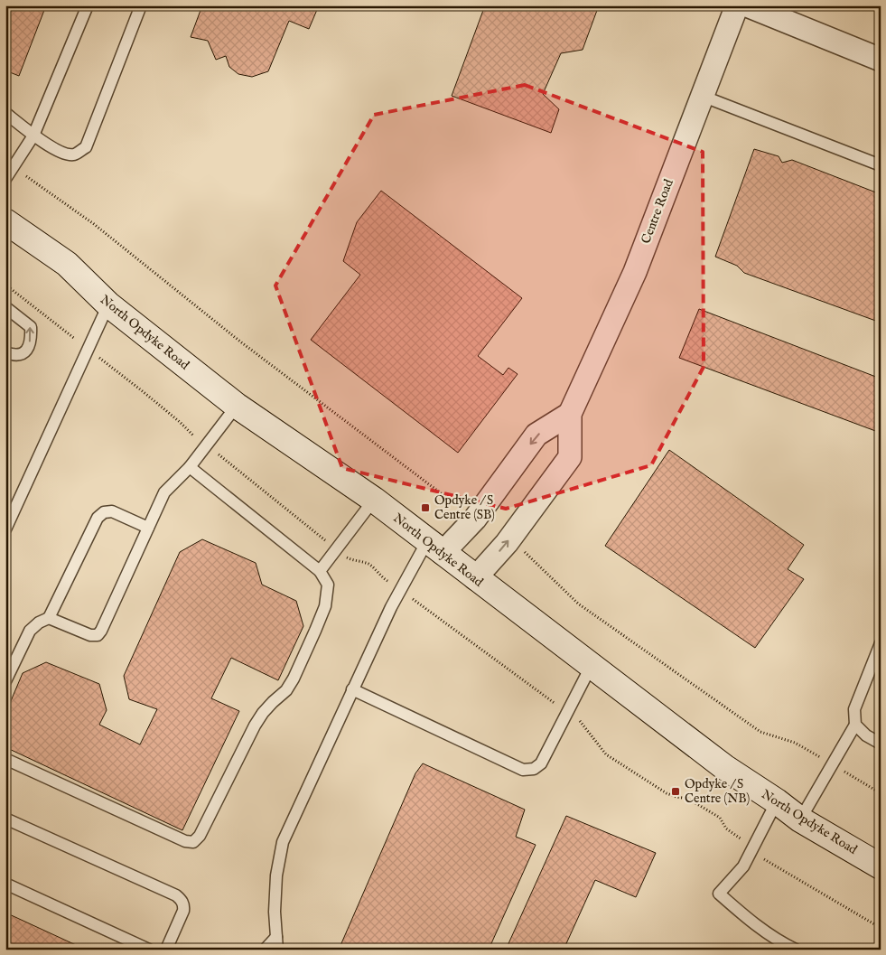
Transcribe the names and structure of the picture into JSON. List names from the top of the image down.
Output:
{
  "streets": {
    "main road": ["North Opdyke Road"],
    "street": ["Centre Road"]
  },
  "crossings": [
    ["Centre Road", "North Opdyke Road"]
  ],
  "places": {
    "transit": ["Opdyke / S Centre (SB)", "Opdyke / S Centre (NB)"]
  }
}
